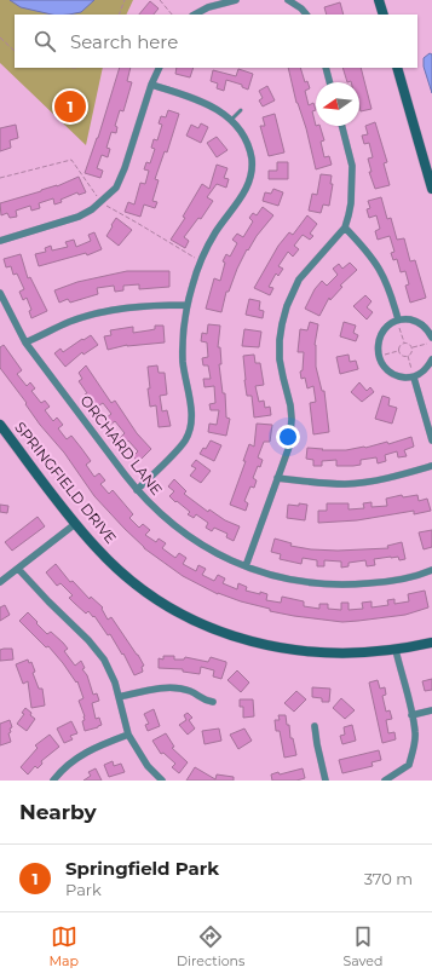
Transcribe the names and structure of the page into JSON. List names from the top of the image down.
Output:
{
  "streets": {
    "street": ["ORCHARD LANE", "SPRINGFIELD DRIVE"]
  },
  "north": "left",
  "page": {
    "search": "Search here",
    "pins": "1",
    "heading": "Nearby",
    "list": [
      {
        "mark": "1",
        "name": "Springfield Park",
        "note": "Park",
        "value": "370 m"
      }
    ],
    "nav": ["Map", "Directions", "Saved"]
  }
}
